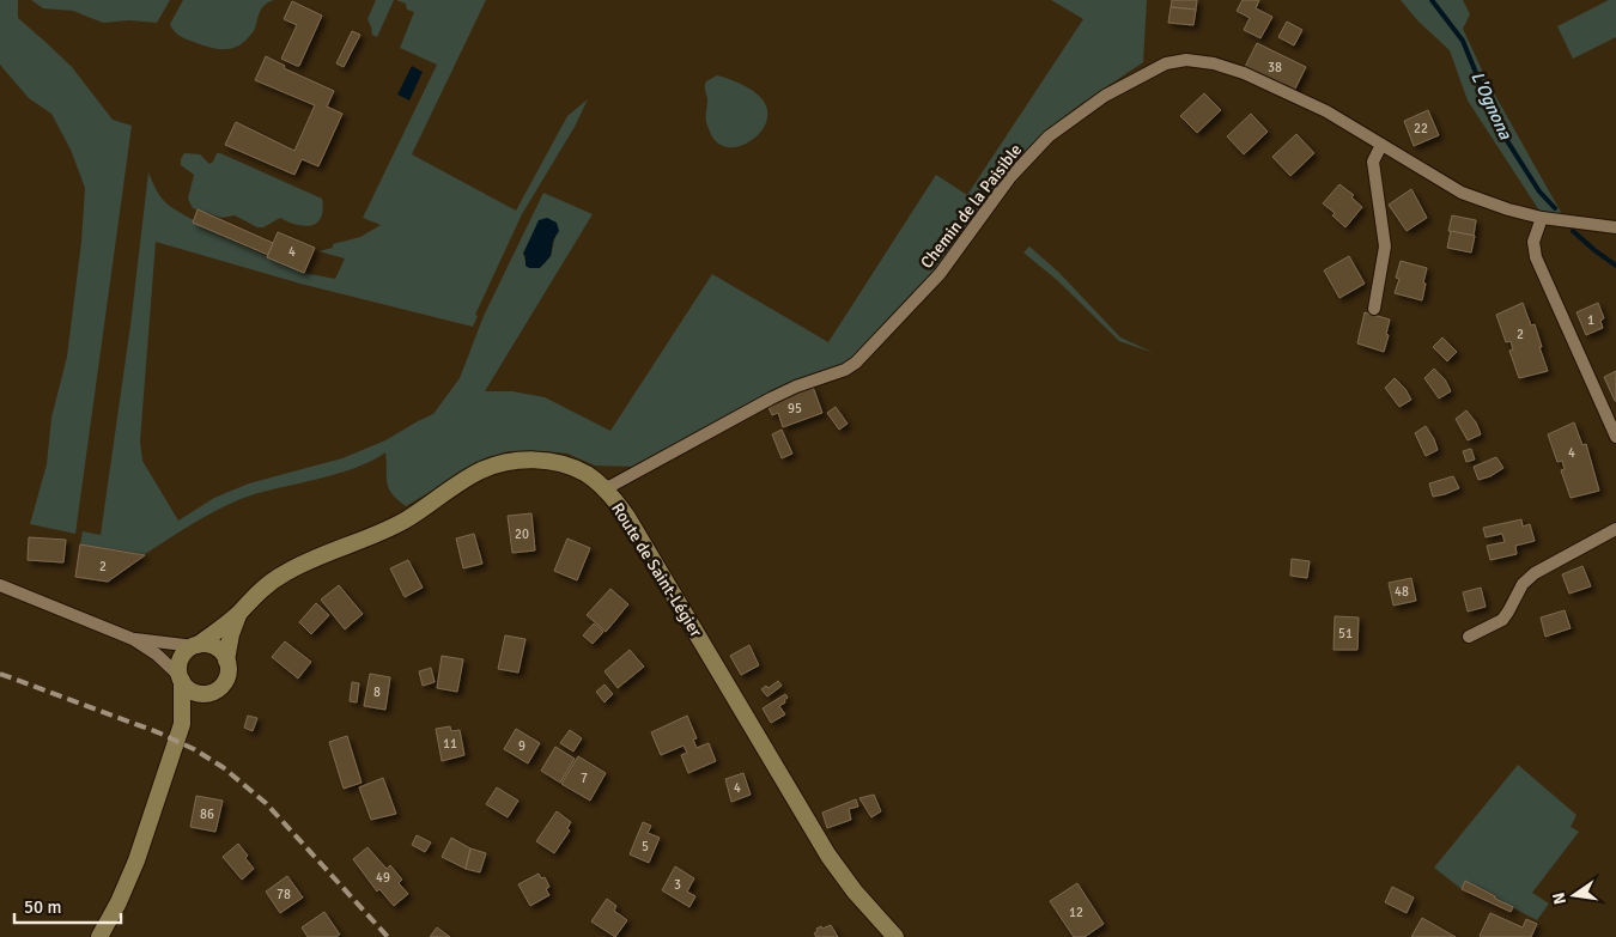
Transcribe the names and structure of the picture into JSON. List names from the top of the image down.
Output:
{
  "streets": {
    "main road": ["Route de Saint-Légier"],
    "street": ["Chemin de la Paisible"]
  },
  "crossings": [
    ["Chemin de la Paisible", "Route de Saint-Légier"]
  ],
  "water": ["L'Ognona"],
  "house_numbers": [
    "38",
    "22",
    "4",
    "1",
    "2",
    "95",
    "4",
    "20",
    "2",
    "48",
    "51",
    "8",
    "11",
    "9",
    "7",
    "4",
    "86",
    "5",
    "49",
    "3",
    "78",
    "12"
  ],
  "scale_bar": "50 m",
  "north": "left"
}
